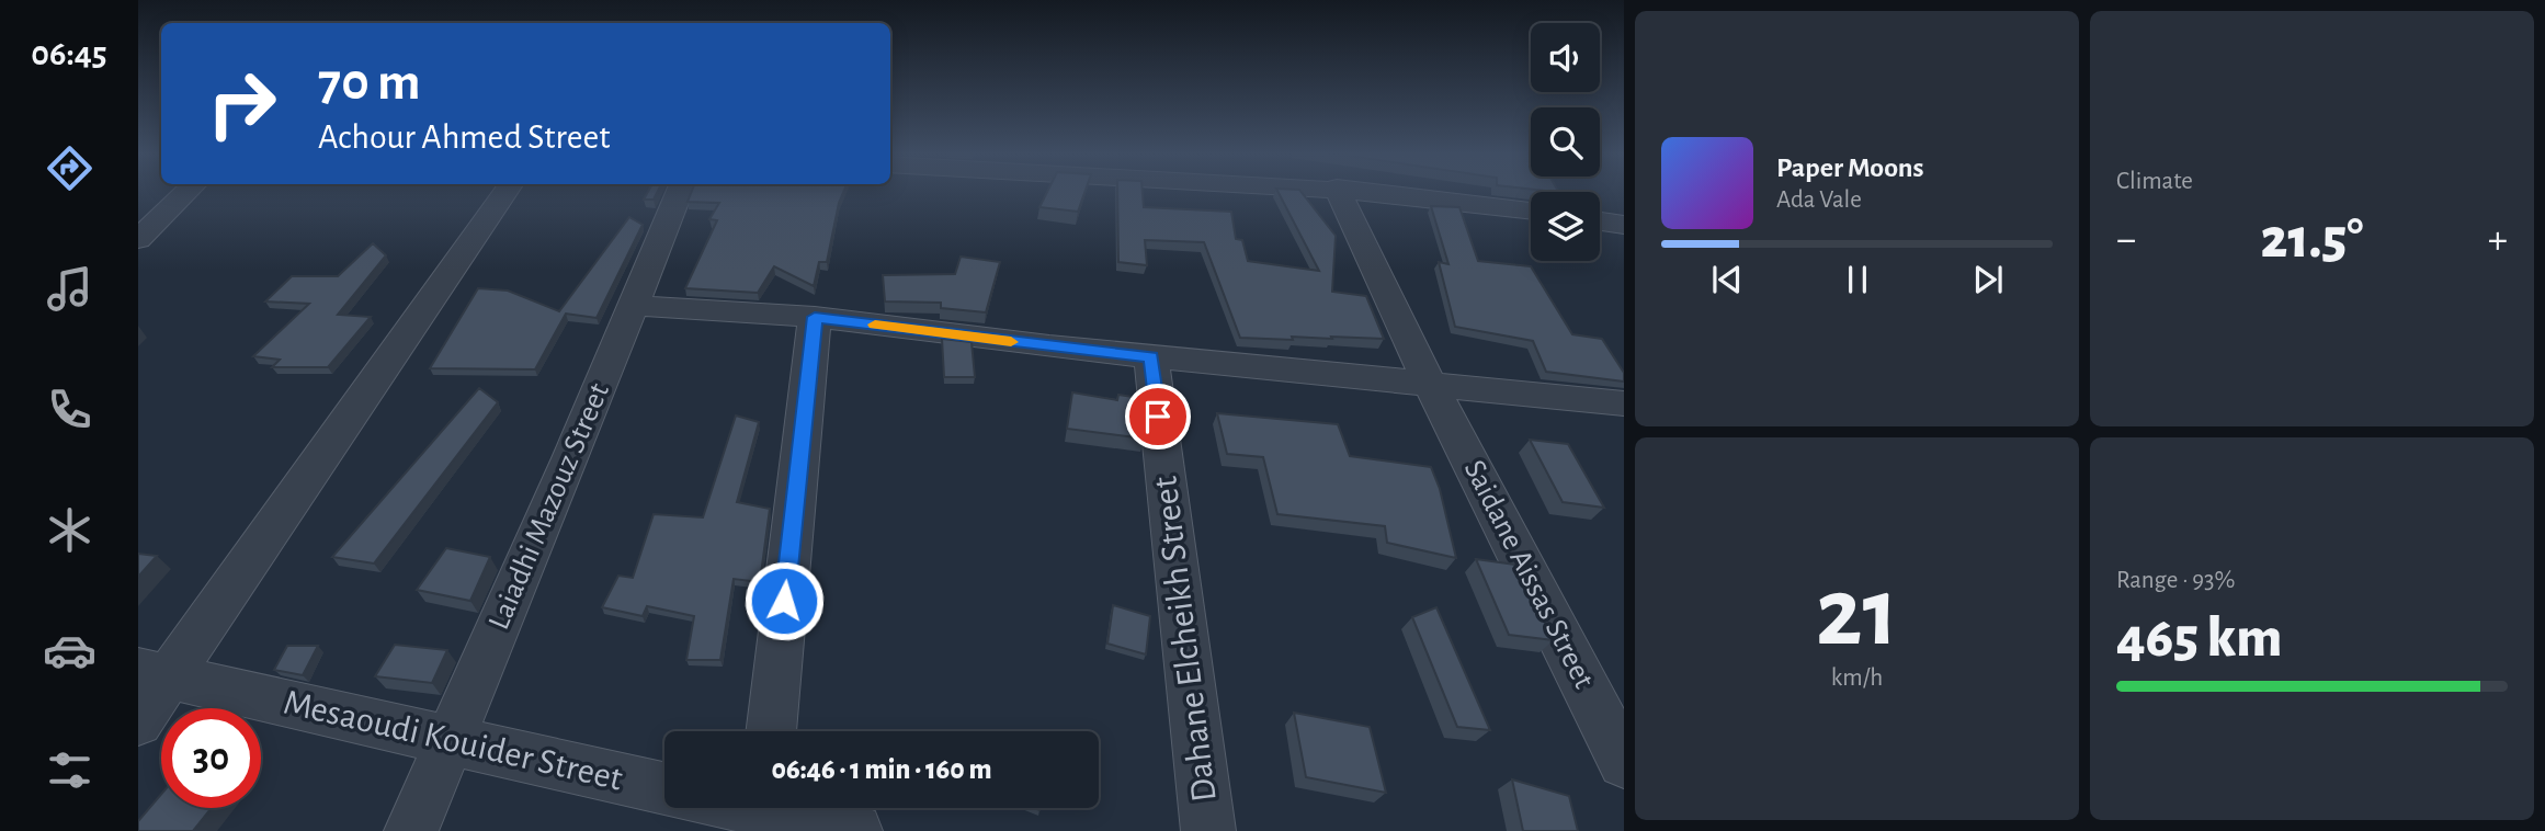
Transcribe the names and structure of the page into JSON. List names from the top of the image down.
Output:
{
  "streets": {
    "street": [
      "Laiadhi Mazouz Street",
      "Saidane Aissas Street",
      "Dahane Elcheikh Street",
      "Mesaoudi Kouider Street"
    ]
  },
  "crossings": [
    ["Laiadhi Mazouz Street", "Mesaoudi Kouider Street"]
  ],
  "page": {
    "tabs": "06:45",
    "tile": [
      "Climate",
      ["21", "km/h"],
      ["Range · 93%", "465 km"]
    ],
    "turn": ["70 m", "Achour Ahmed Street"],
    "song": ["Paper Moons", "Ada Vale"],
    "heat": ["−", "21.5°", "+"],
    "limit": "30",
    "trip": "06:46 · 1 min · 160 m"
  }
}
